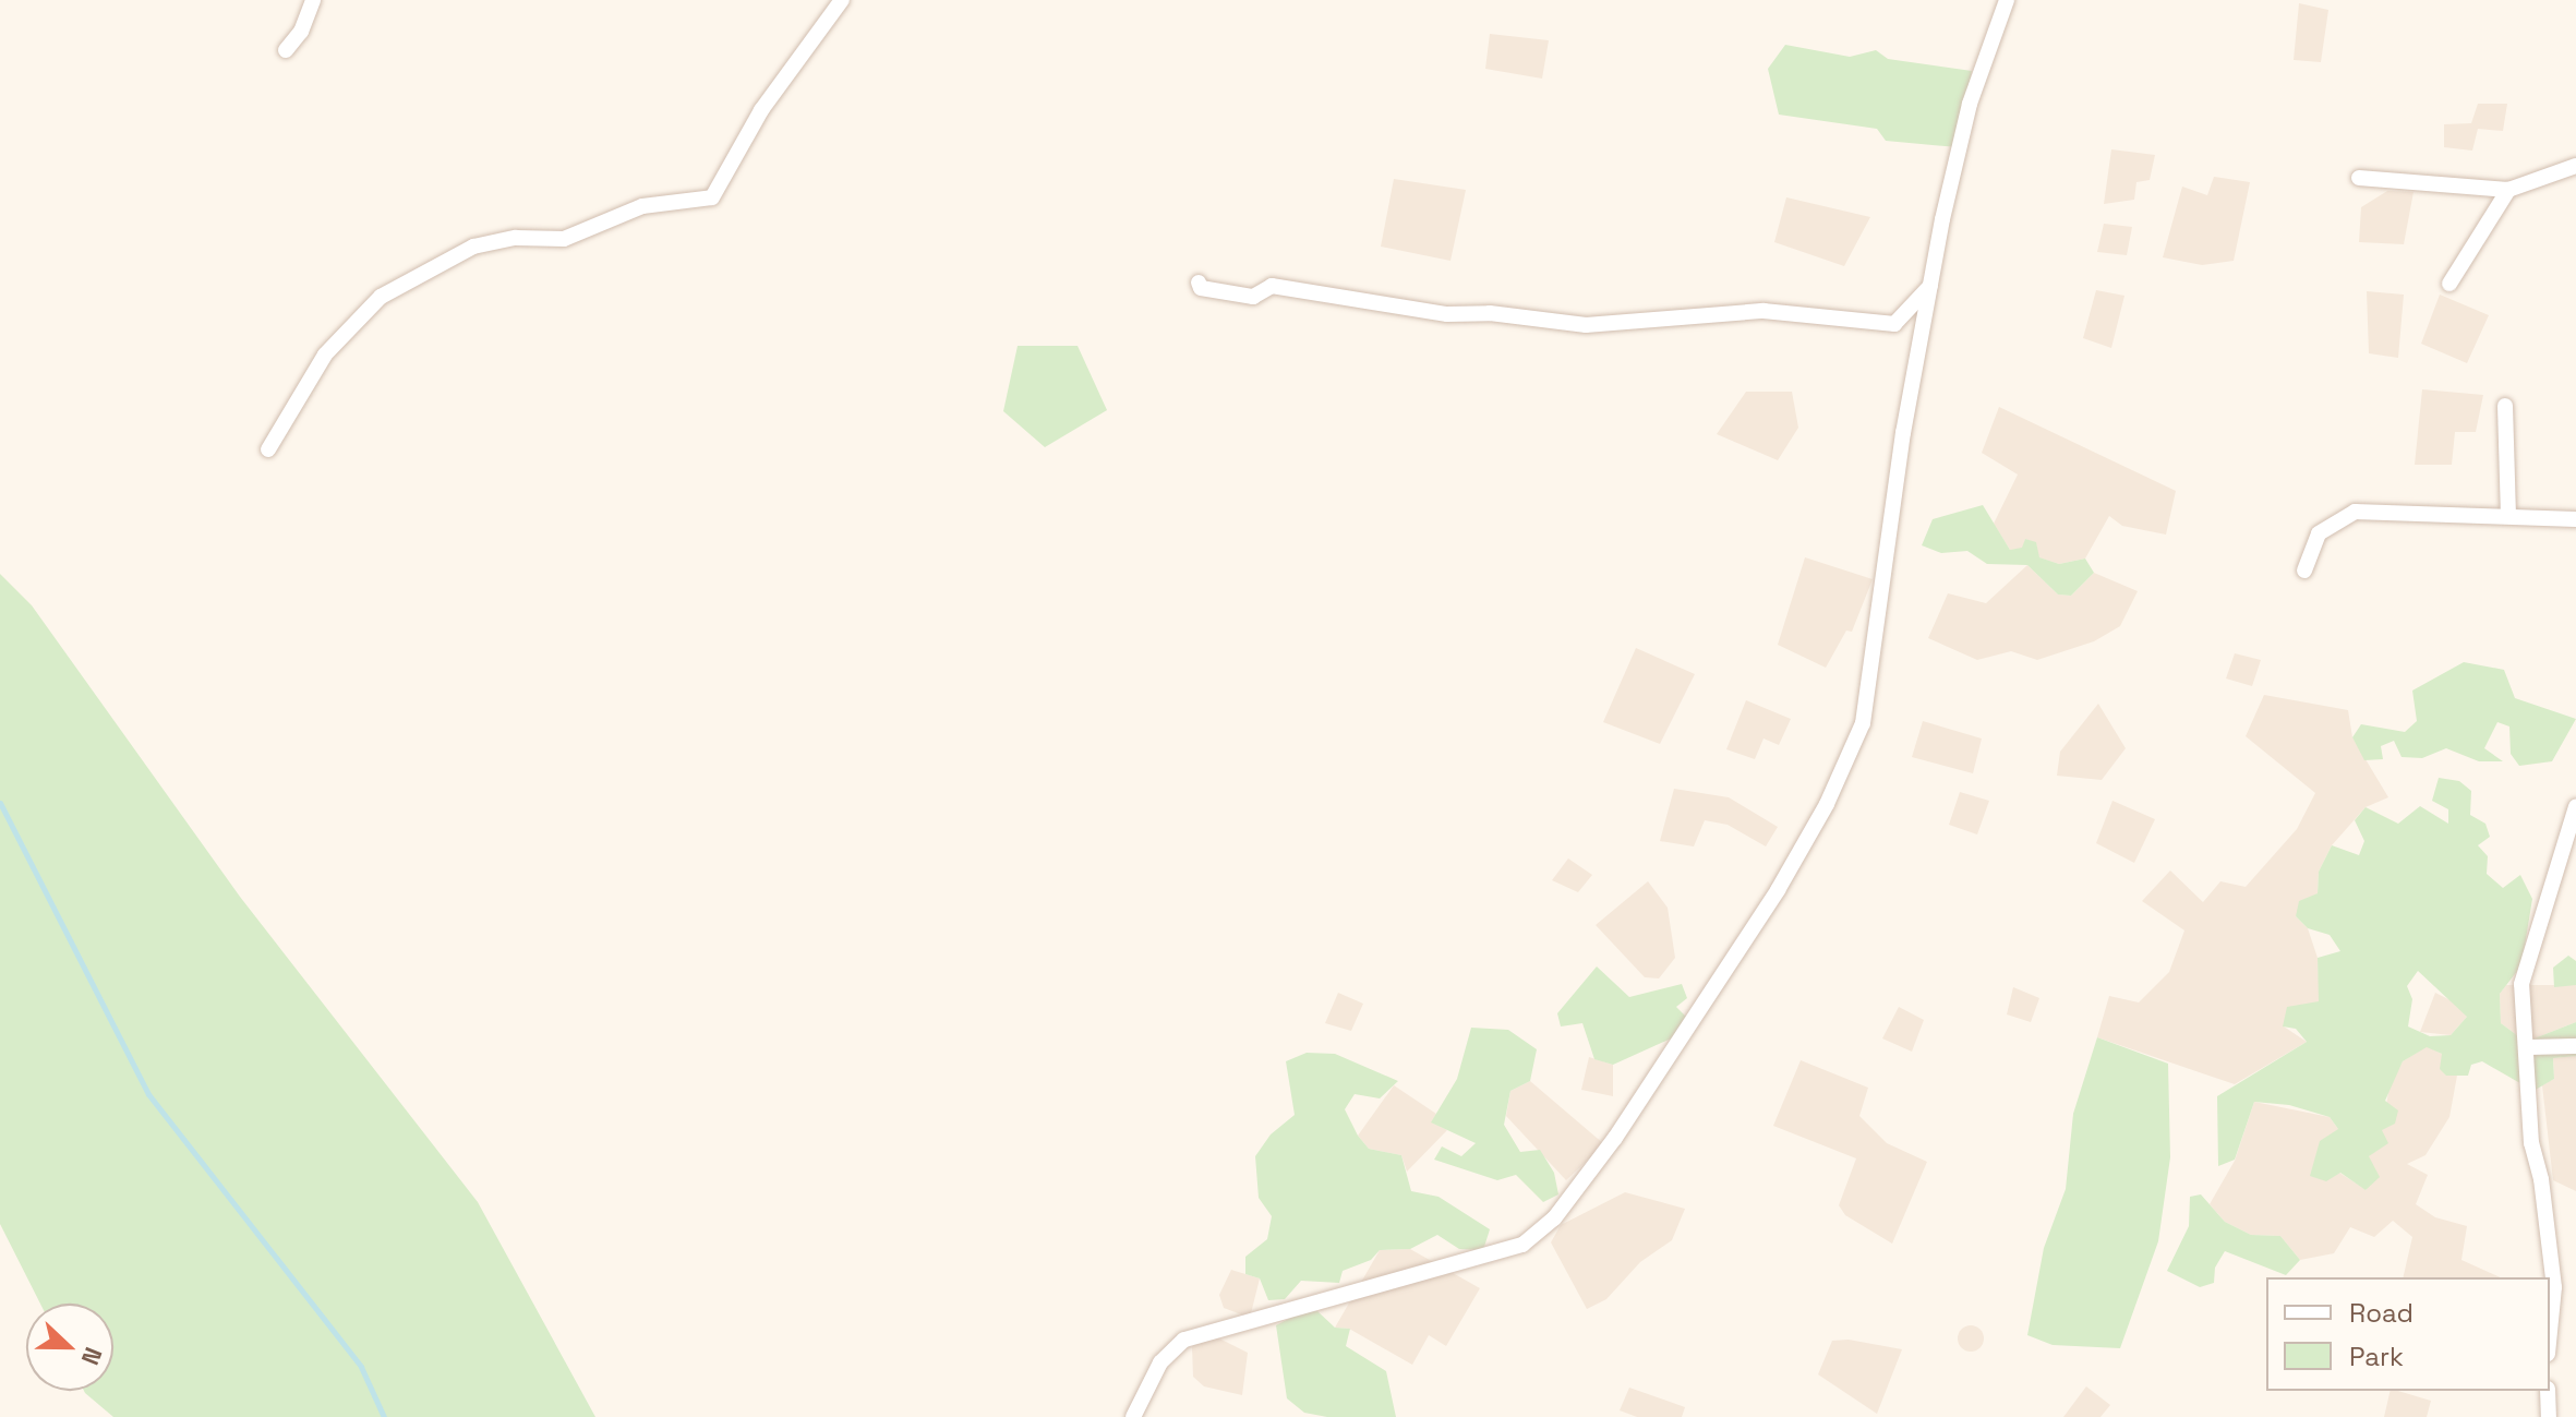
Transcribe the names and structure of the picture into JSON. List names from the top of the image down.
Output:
{
  "legend": ["Road", "Park"],
  "north": "right"
}
